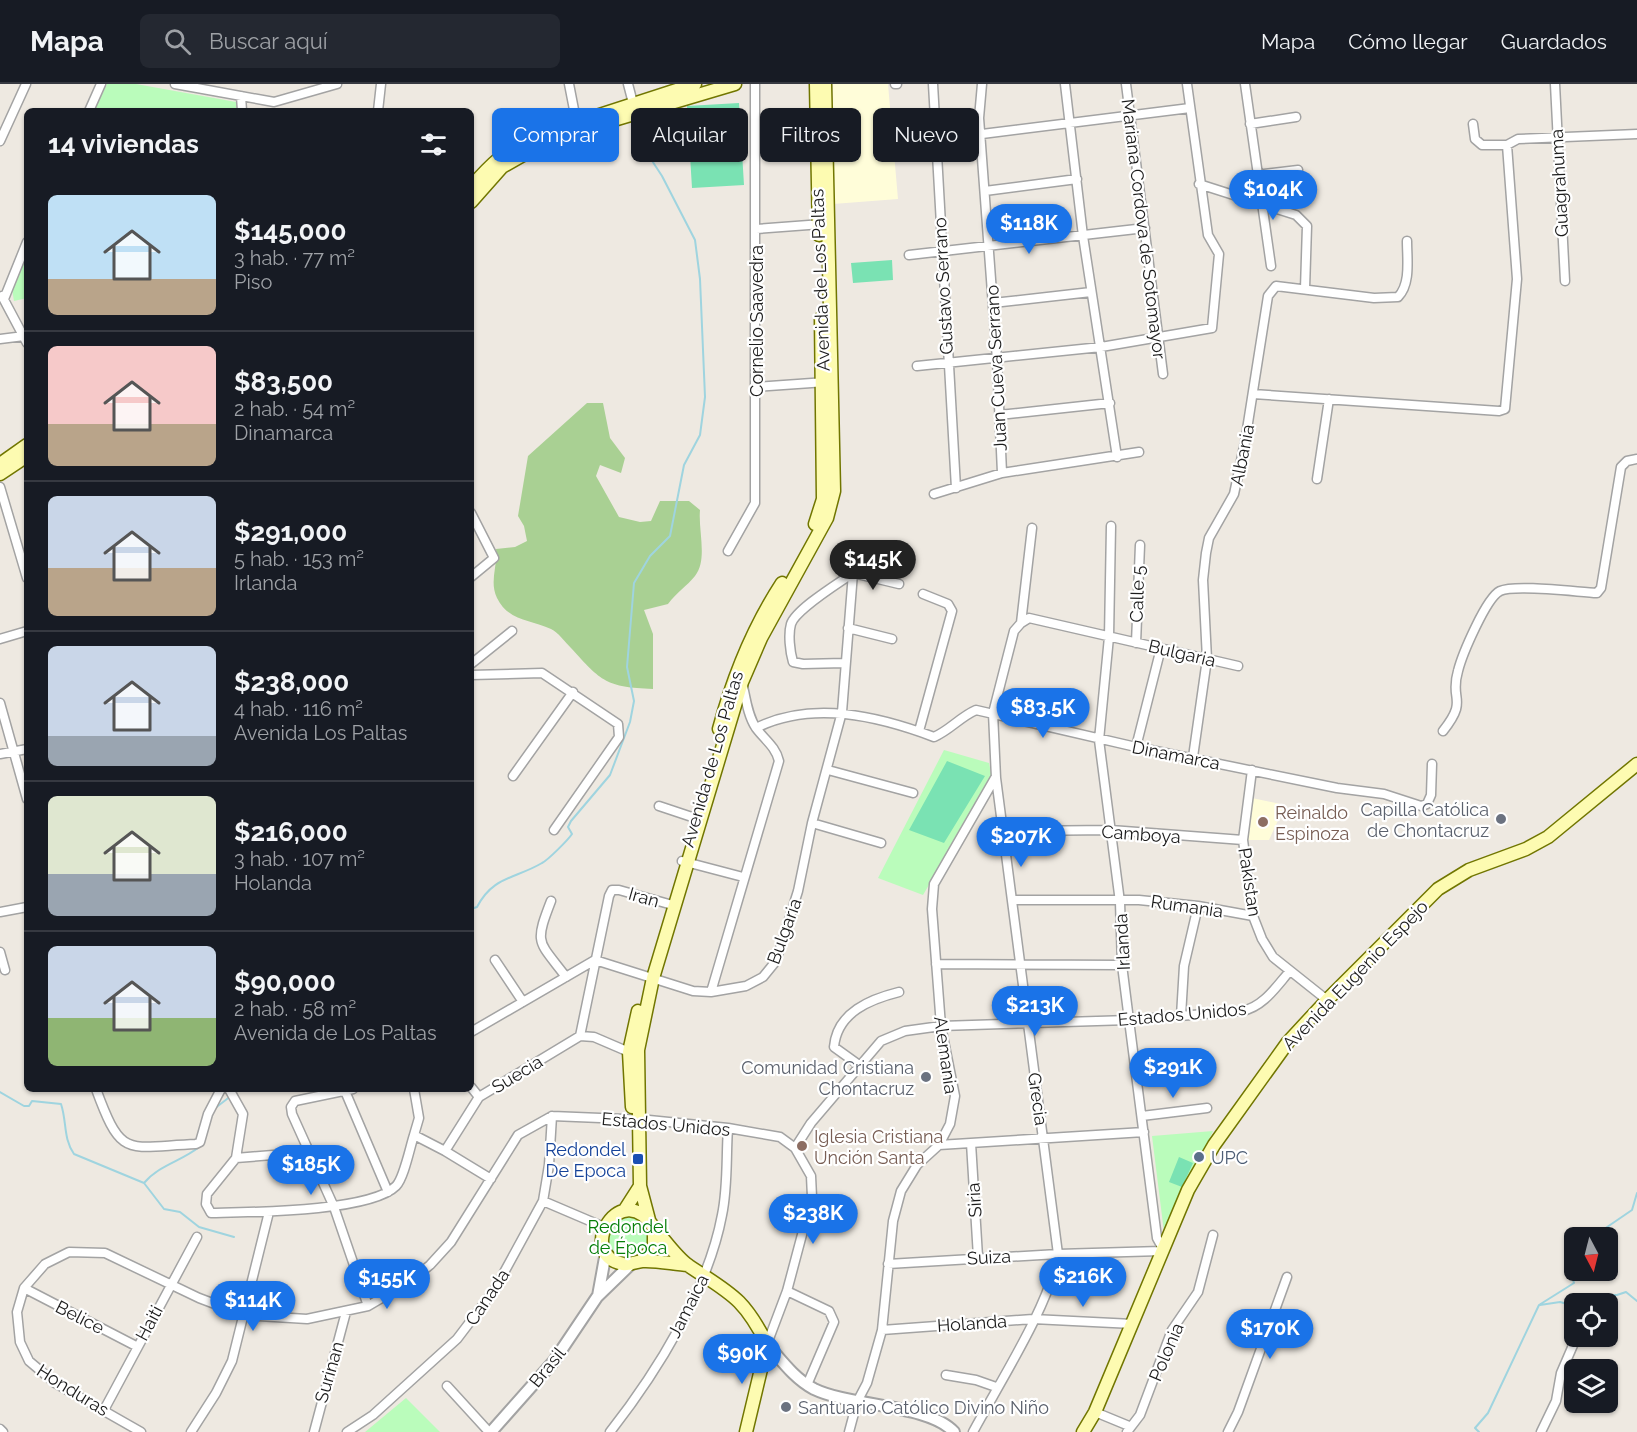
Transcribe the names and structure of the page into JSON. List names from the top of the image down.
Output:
{
  "streets": {
    "main road": ["Avenida de Los Paltas", "Avenida Eugenio Espejo"],
    "street": [
      "Guagrahuma",
      "Mariana Cordova de Sotomayor",
      "Gustavo Serrano",
      "Cornelio Saavedra",
      "Juan Cueva Serrano",
      "Albania",
      "Calle 5",
      "Bulgaria",
      "Dinamarca",
      "Camboya",
      "Pakistan",
      "Iran",
      "Rumania",
      "Irlanda",
      "Estados Unidos",
      "Alemania",
      "Suecia",
      "Grecia",
      "Siria",
      "Suiza",
      "Canada",
      "Jamaica",
      "Belice",
      "Haiti",
      "Holanda",
      "Polonia",
      "Brasil",
      "Surinan",
      "Honduras"
    ]
  },
  "crossings": [
    ["Avenida de Los Paltas", "Bulgaria"],
    ["Avenida de Los Paltas", "Iran"],
    ["Avenida de Los Paltas", "Estados Unidos"],
    ["Avenida de Los Paltas", "Brasil"],
    ["Albania", "Bulgaria"],
    ["Albania", "Dinamarca"],
    ["Calle 5", "Bulgaria"],
    ["Bulgaria", "Dinamarca"],
    ["Bulgaria", "Iran"],
    ["Bulgaria", "Irlanda"],
    ["Bulgaria", "Grecia"],
    ["Dinamarca", "Pakistan"],
    ["Dinamarca", "Irlanda"],
    ["Dinamarca", "Grecia"],
    ["Camboya", "Pakistan"],
    ["Camboya", "Irlanda"],
    ["Camboya", "Grecia"],
    ["Pakistan", "Rumania"],
    ["Pakistan", "Avenida Eugenio Espejo"],
    ["Pakistan", "Estados Unidos"],
    ["Rumania", "Irlanda"],
    ["Rumania", "Grecia"],
    ["Irlanda", "Avenida Eugenio Espejo"],
    ["Irlanda", "Estados Unidos"],
    ["Irlanda", "Suiza"],
    ["Avenida Eugenio Espejo", "Suiza"],
    ["Avenida Eugenio Espejo", "Holanda"],
    ["Estados Unidos", "Alemania"],
    ["Estados Unidos", "Grecia"],
    ["Estados Unidos", "Canada"],
    ["Estados Unidos", "Jamaica"],
    ["Alemania", "Grecia"],
    ["Alemania", "Suiza"],
    ["Alemania", "Holanda"],
    ["Grecia", "Suiza"],
    ["Grecia", "Holanda"],
    ["Siria", "Suiza"],
    ["Belice", "Haiti"],
    ["Belice", "Honduras"],
    ["Haiti", "Honduras"]
  ],
  "parks": ["Redondel de Época"],
  "places": {
    "other": [
      "Capilla Católica de Chontacruz",
      "Reinaldo Espinoza",
      "Comunidad Cristiana Chontacruz",
      "Iglesia Cristiana Unción Santa",
      "UPC",
      "Santuario Católico Divino Niño"
    ],
    "transit": ["Redondel De Epoca"]
  },
  "north": "bottom",
  "page": {
    "header": "Mapa",
    "search": "Buscar aquí",
    "nav": ["Mapa", "Cómo llegar", "Guardados"],
    "chip": [
      "Comprar",
      "Alquilar",
      "Filtros",
      "Nuevo"
    ],
    "heading": "14 viviendas",
    "price": [
      "$104K",
      "$118K",
      "$145K",
      "$83.5K",
      "$207K",
      "$213K",
      "$291K",
      "$185K",
      "$238K",
      "$216K",
      "$155K",
      "$114K",
      "$170K",
      "$90K"
    ],
    "list": [
      {
        "name": "$145,000",
        "note": "3 hab. · 77 m² · Piso"
      },
      {
        "name": "$83,500",
        "note": "2 hab. · 54 m² · Dinamarca"
      },
      {
        "name": "$291,000",
        "note": "5 hab. · 153 m² · Irlanda"
      },
      {
        "name": "$238,000",
        "note": "4 hab. · 116 m² · Avenida Los Paltas"
      },
      {
        "name": "$216,000",
        "note": "3 hab. · 107 m² · Holanda"
      },
      {
        "name": "$90,000",
        "note": "2 hab. · 58 m² · Avenida de Los Paltas"
      }
    ]
  }
}
